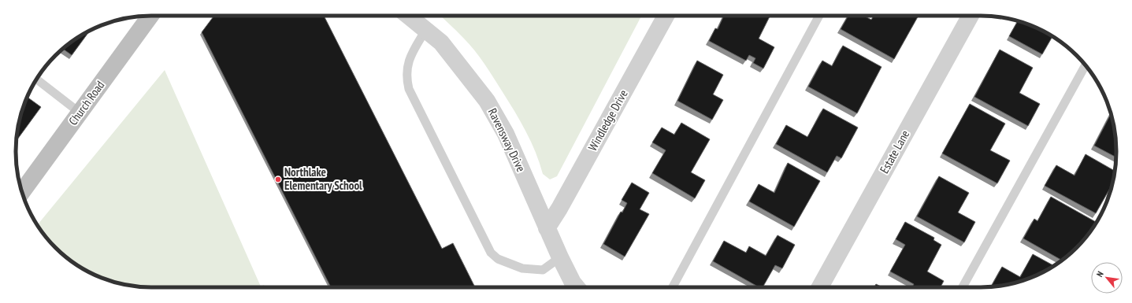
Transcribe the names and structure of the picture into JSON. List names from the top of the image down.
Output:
{
  "streets": {
    "street": [
      "Church Road",
      "Windledge Drive",
      "Ravensway Drive",
      "Estate Lane"
    ]
  },
  "crossings": [
    ["Windledge Drive", "Ravensway Drive"]
  ],
  "places": ["Northlake Elementary School"],
  "north": "top left"
}
